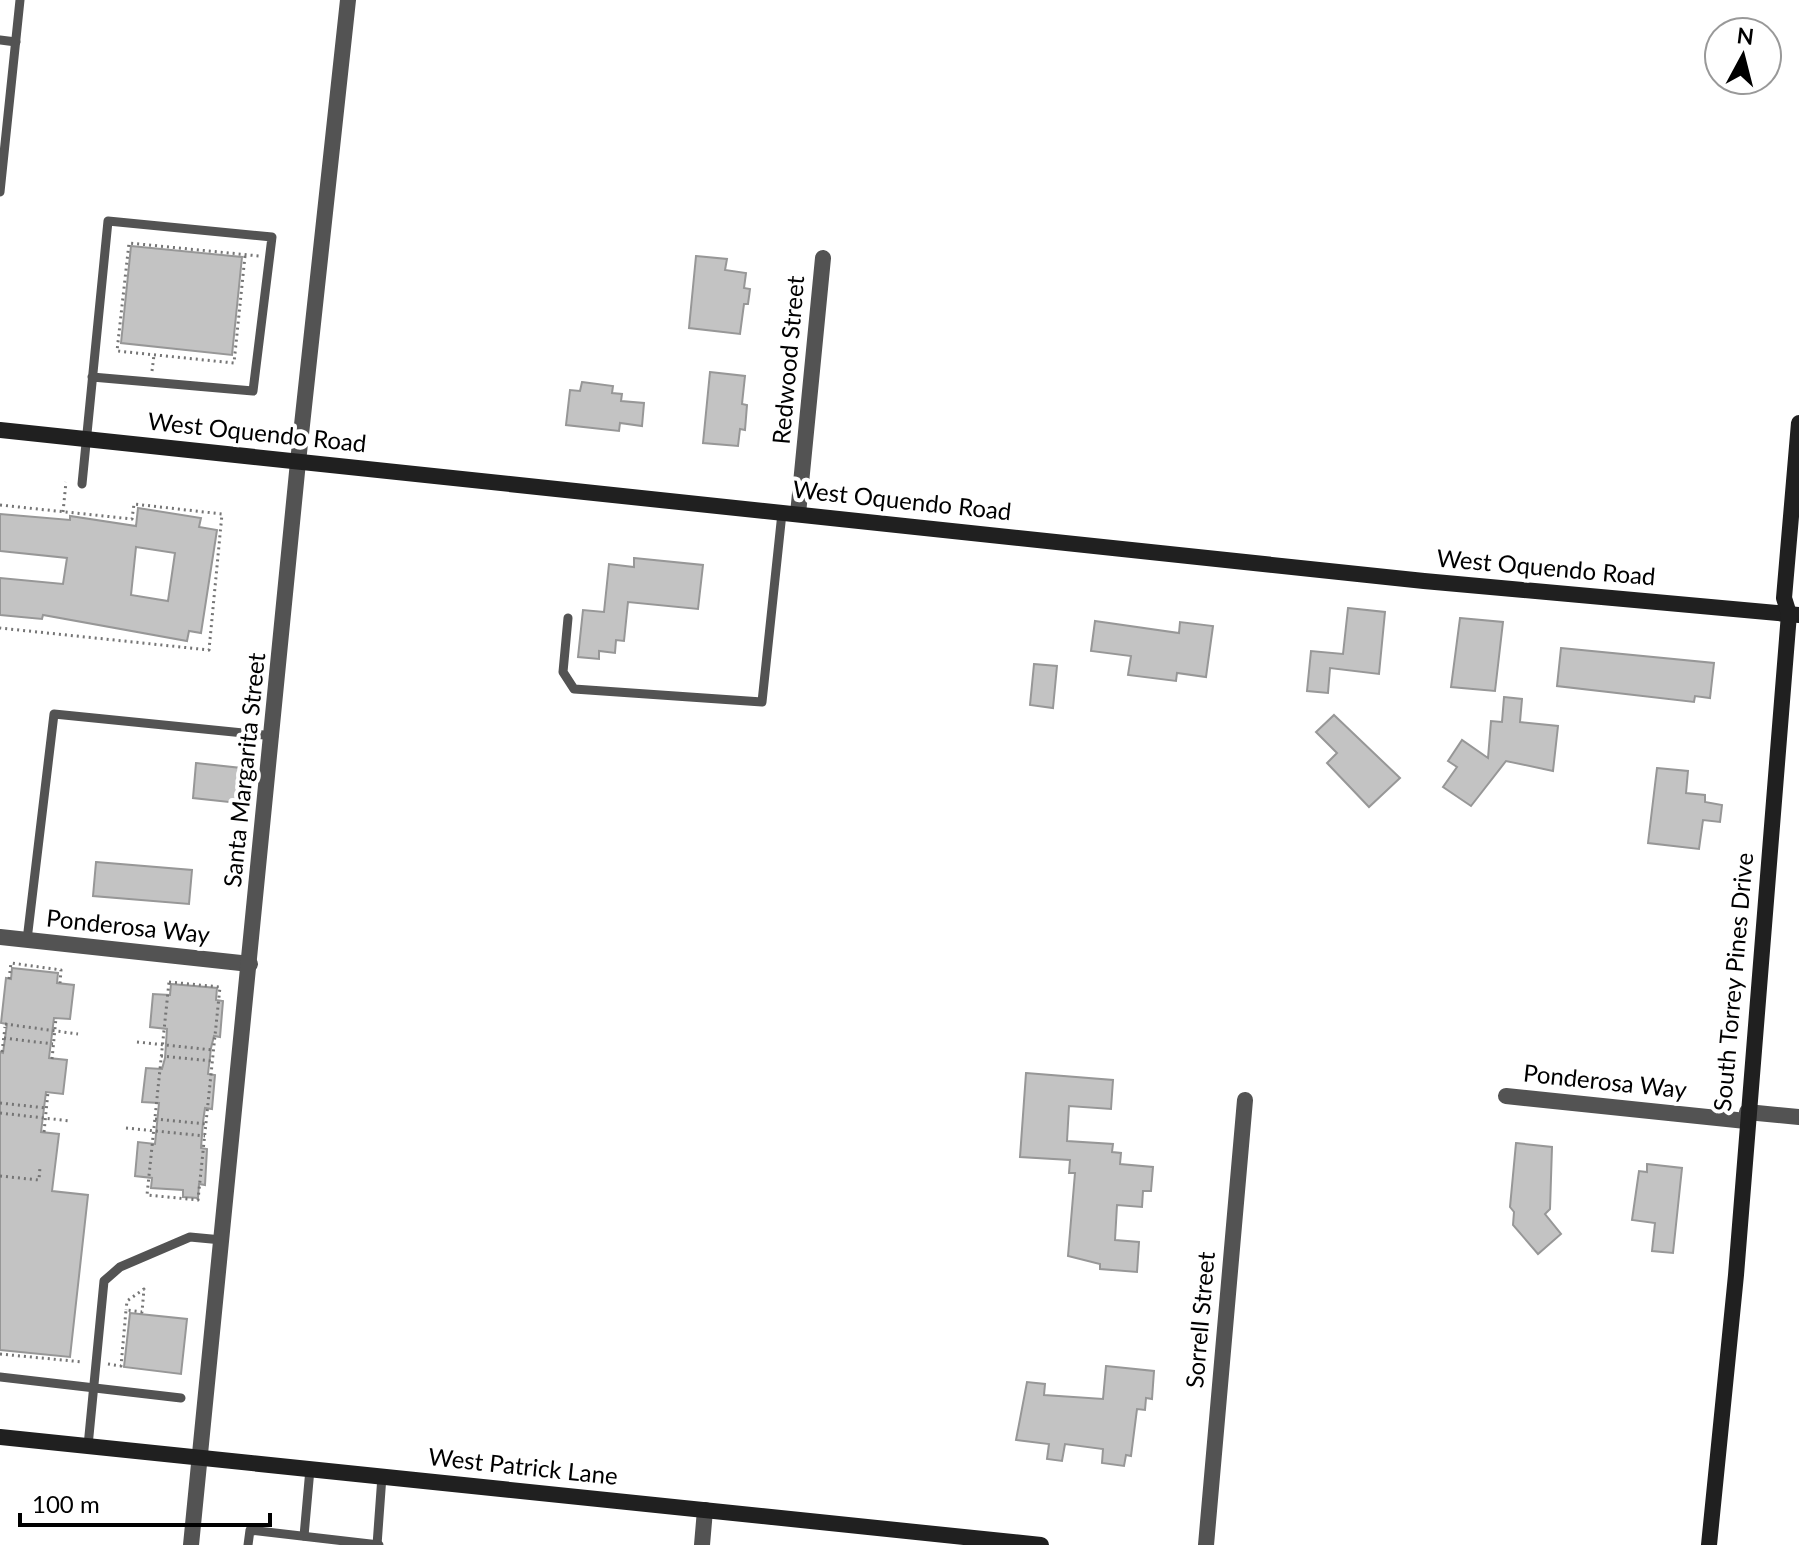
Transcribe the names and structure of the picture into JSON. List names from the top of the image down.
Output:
{
  "streets": {
    "street": [
      "Redwood Street",
      "West Oquendo Road",
      "Santa Margarita Street",
      "Ponderosa Way",
      "South Torrey Pines Drive",
      "Sorrell Street",
      "West Patrick Lane"
    ]
  },
  "crossings": [
    ["Redwood Street", "West Oquendo Road"],
    ["West Oquendo Road", "Santa Margarita Street"],
    ["West Oquendo Road", "South Torrey Pines Drive"],
    ["Santa Margarita Street", "Ponderosa Way"],
    ["Santa Margarita Street", "West Patrick Lane"],
    ["Ponderosa Way", "South Torrey Pines Drive"]
  ],
  "scale_bar": "100 m",
  "north": "top"
}
